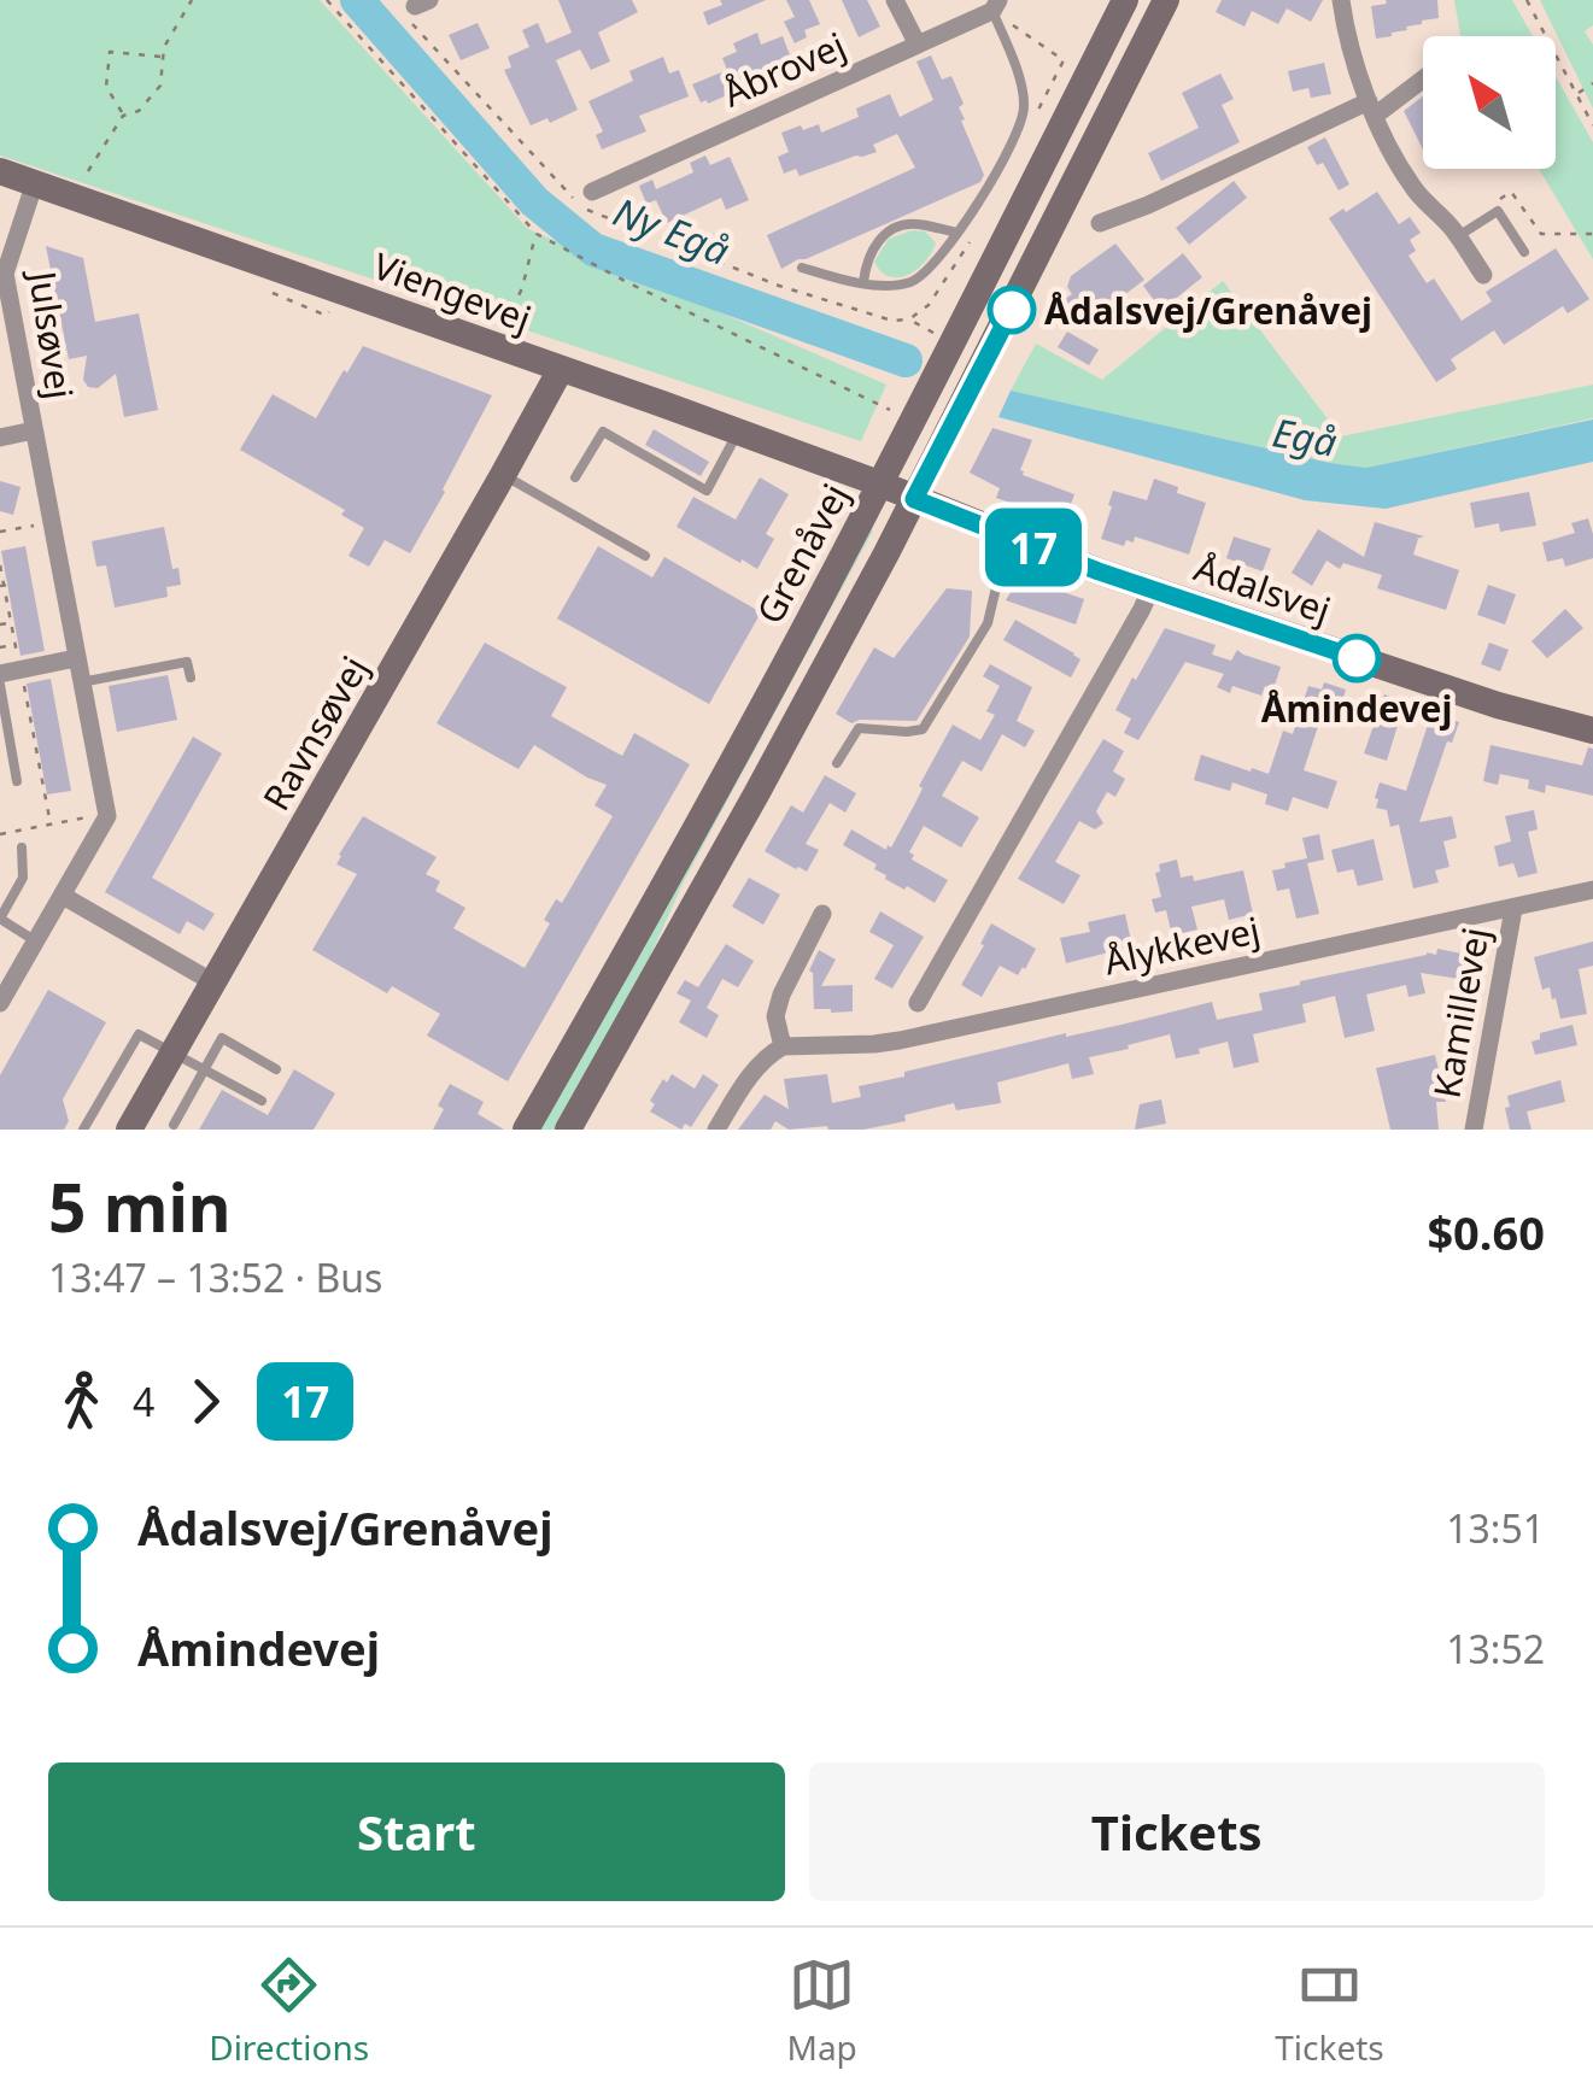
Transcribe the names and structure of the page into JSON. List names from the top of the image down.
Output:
{
  "streets": {
    "street": [
      "Åbrovej",
      "Viengevej",
      "Julsøvej",
      "Grenåvej",
      "Ådalsvej",
      "Ravnsøvej",
      "Ålykkevej",
      "Kamillevej"
    ]
  },
  "crossings": [
    ["Viengevej", "Julsøvej"],
    ["Viengevej", "Grenåvej"],
    ["Viengevej", "Ådalsvej"],
    ["Viengevej", "Ravnsøvej"],
    ["Grenåvej", "Ådalsvej"],
    ["Ålykkevej", "Kamillevej"]
  ],
  "water": ["Ny Egå", "Egå"],
  "places": ["Ådalsvej/Grenåvej", "Åmindevej"],
  "lines": ["bus line 17"],
  "north": "top left",
  "page": {
    "on_map": "17",
    "heading": ["5 min", "13:47 – 13:52 · Bus", "$0.60"],
    "legs": ["4", "17"],
    "list": [
      {
        "name": "Ådalsvej/Grenåvej",
        "value": "13:51"
      },
      {
        "name": "Åmindevej",
        "value": "13:52"
      }
    ],
    "buttons": ["Start", "Tickets"],
    "tabs": ["Directions", "Map", "Tickets"]
  }
}
